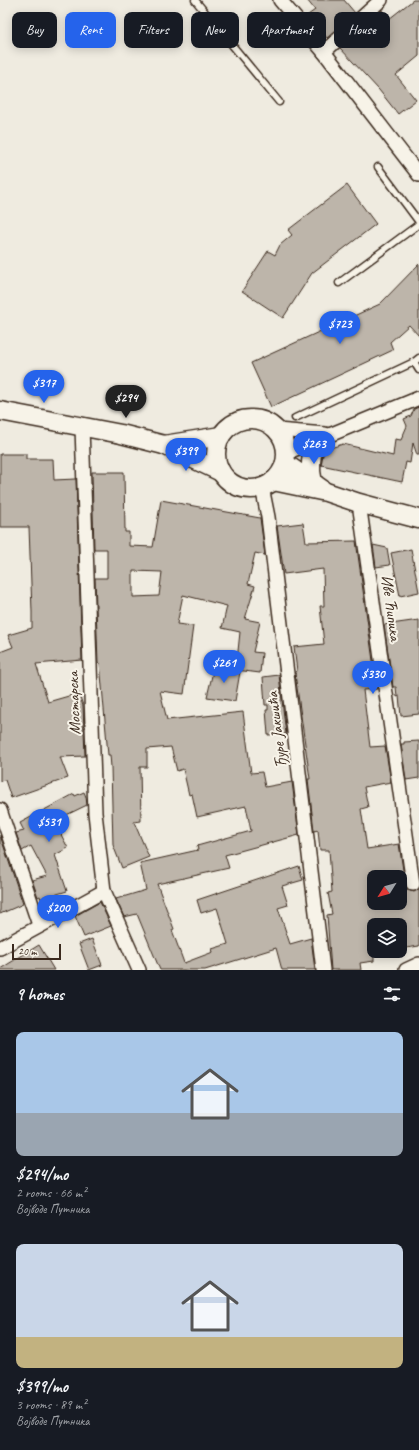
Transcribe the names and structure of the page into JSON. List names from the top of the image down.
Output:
{
  "streets": {
    "street": ["Иве Ћипика", "Мостарска", "Ђуре Јакшића"]
  },
  "scale_bar": "20 m",
  "north": "bottom left",
  "page": {
    "chip": [
      "Buy",
      "Rent",
      "Filters",
      "New",
      "Apartment",
      "House"
    ],
    "price": [
      "$723",
      "$317",
      "$294",
      "$263",
      "$399",
      "$261",
      "$330",
      "$531",
      "$200"
    ],
    "scale": "20 m",
    "heading": "9 homes",
    "list": [
      {
        "name": "$294/mo",
        "note": "2 rooms · 66 m² · Војводе Путника"
      },
      {
        "name": "$399/mo",
        "note": "3 rooms · 89 m² · Војводе Путника"
      }
    ]
  }
}
